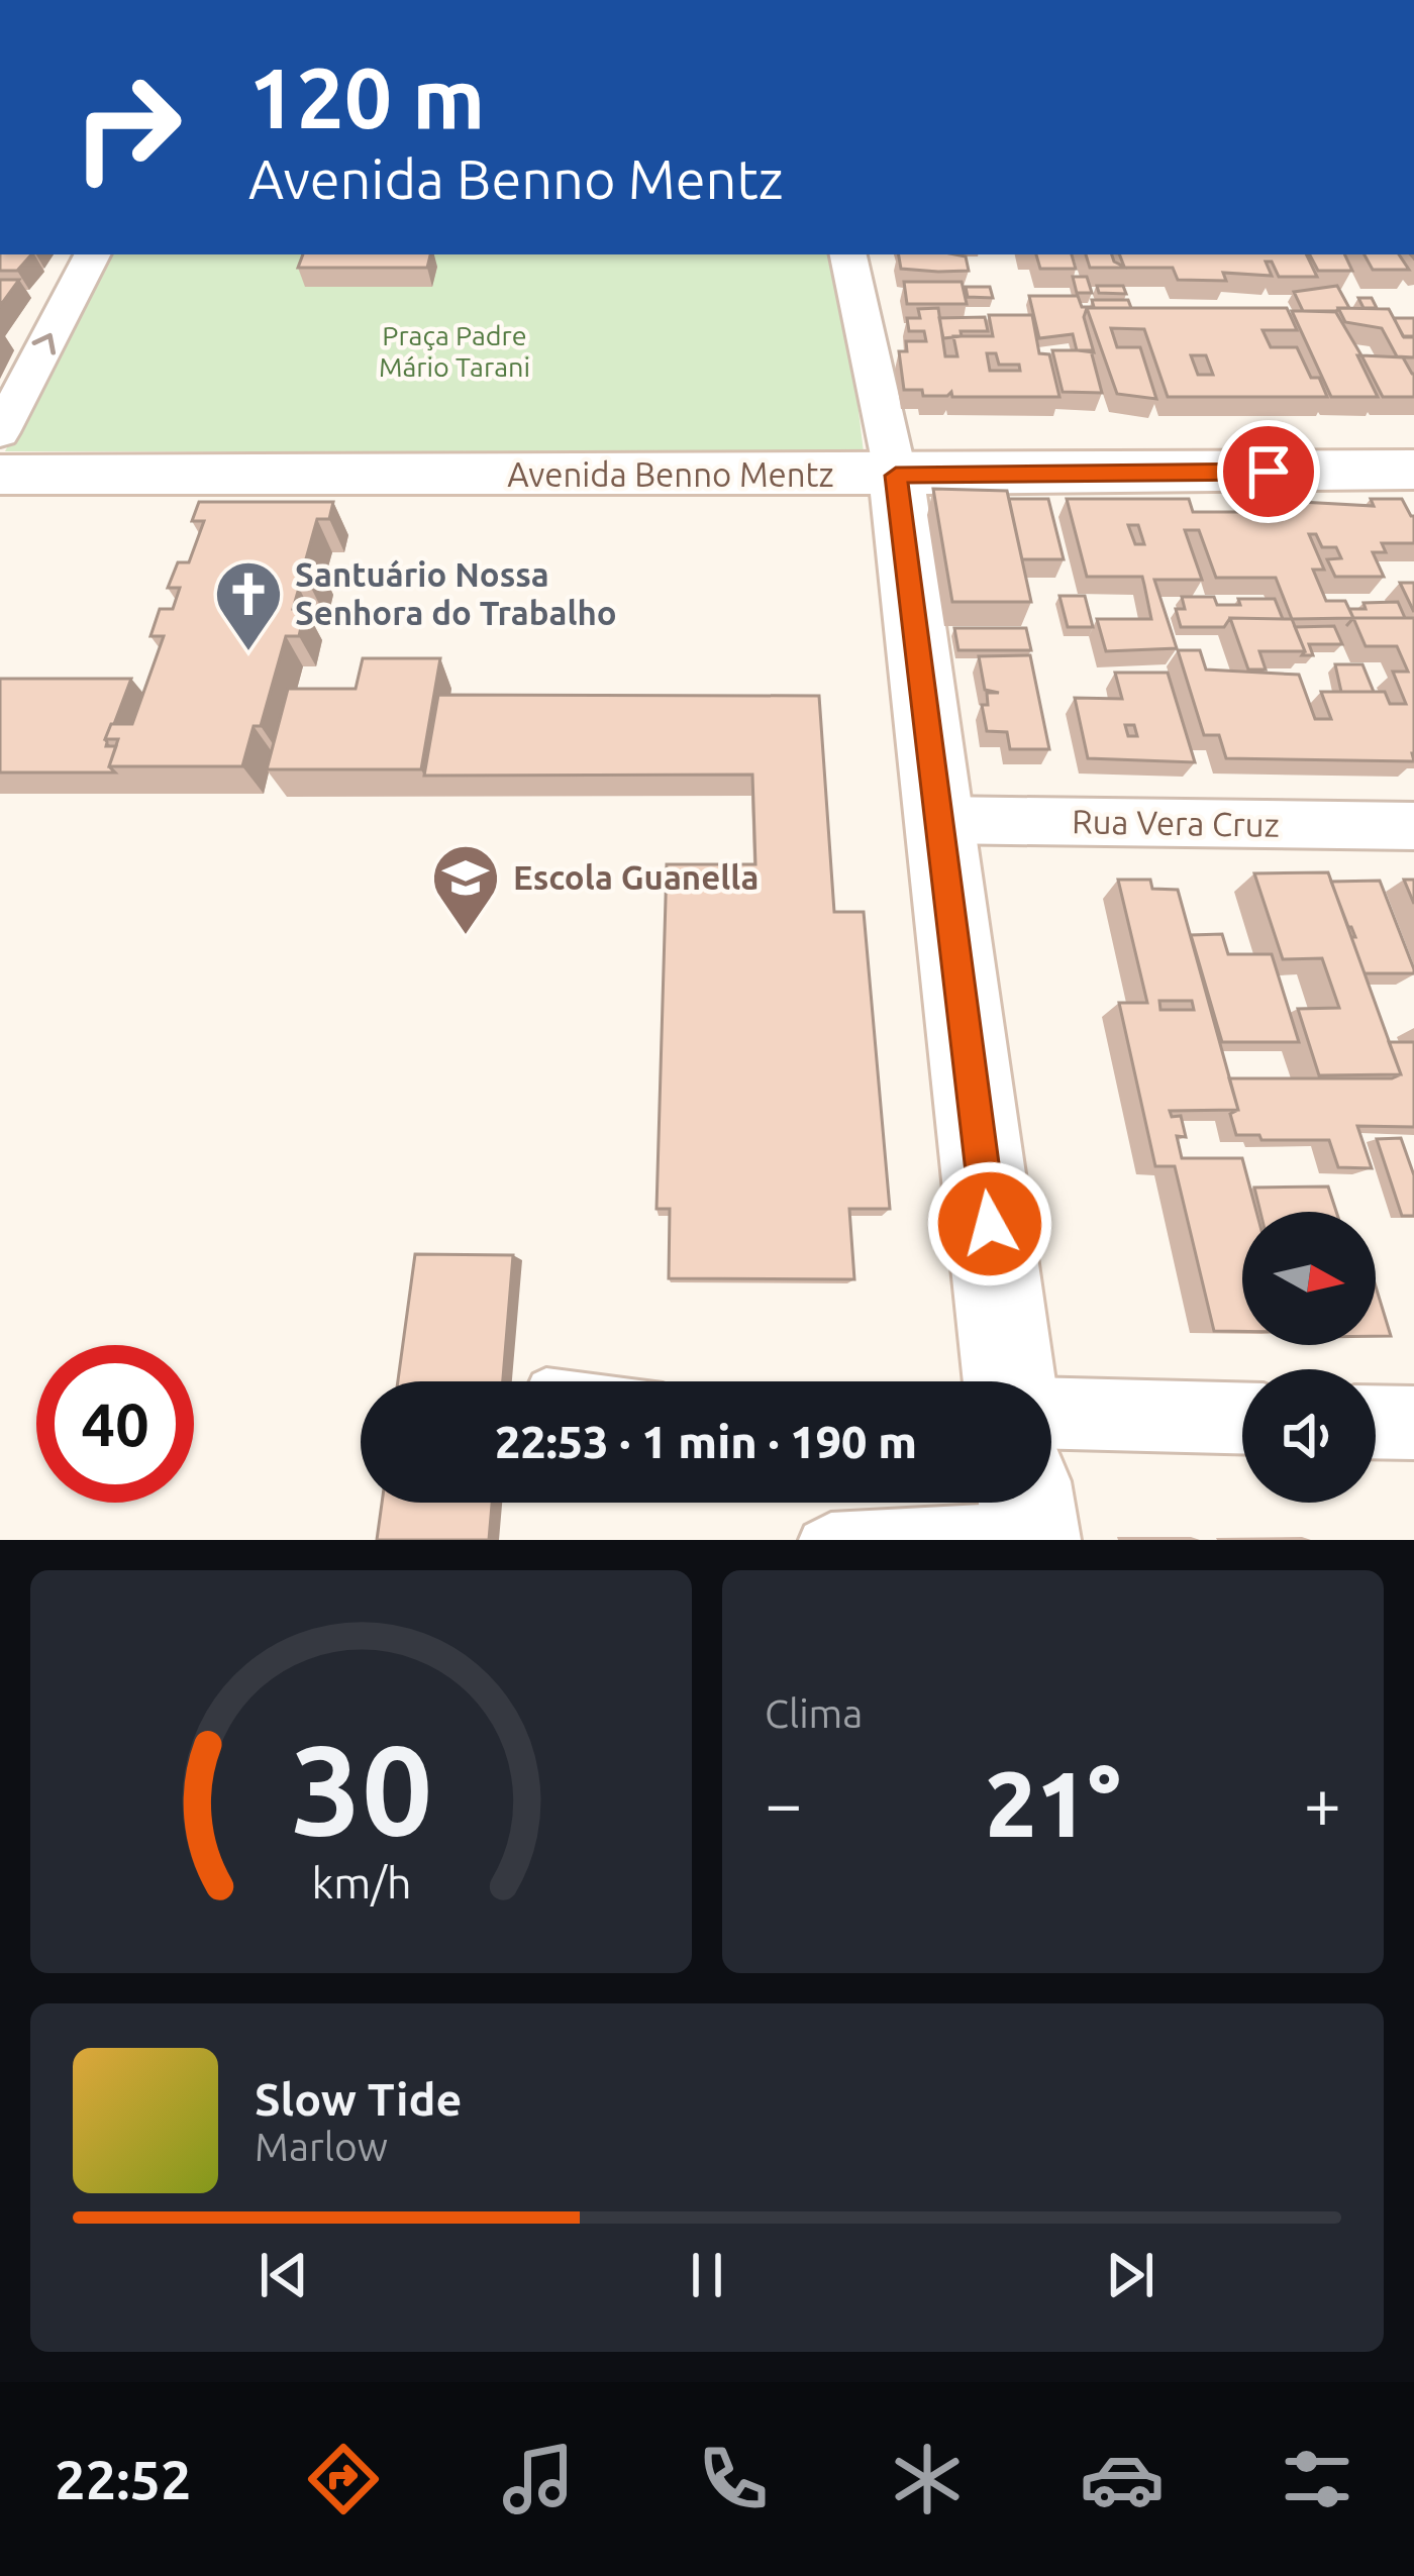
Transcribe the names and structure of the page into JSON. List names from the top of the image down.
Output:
{
  "streets": {
    "street": ["Avenida Benno Mentz", "Rua Vera Cruz"]
  },
  "parks": ["Praça Padre Mário Tarani"],
  "places": {
    "church": ["Santuário Nossa Senhora do Trabalho"],
    "school or university": ["Escola Guanella"]
  },
  "north": "right",
  "page": {
    "turn": ["120 m", "Avenida Benno Mentz"],
    "limit": "40",
    "trip": "22:53 · 1 min · 190 m",
    "tile": "Clima",
    "heat": ["−", "21°", "+"],
    "song": ["Slow Tide", "Marlow"],
    "tabs": "22:52",
    "gauge": ["30", "km/h"]
  }
}
